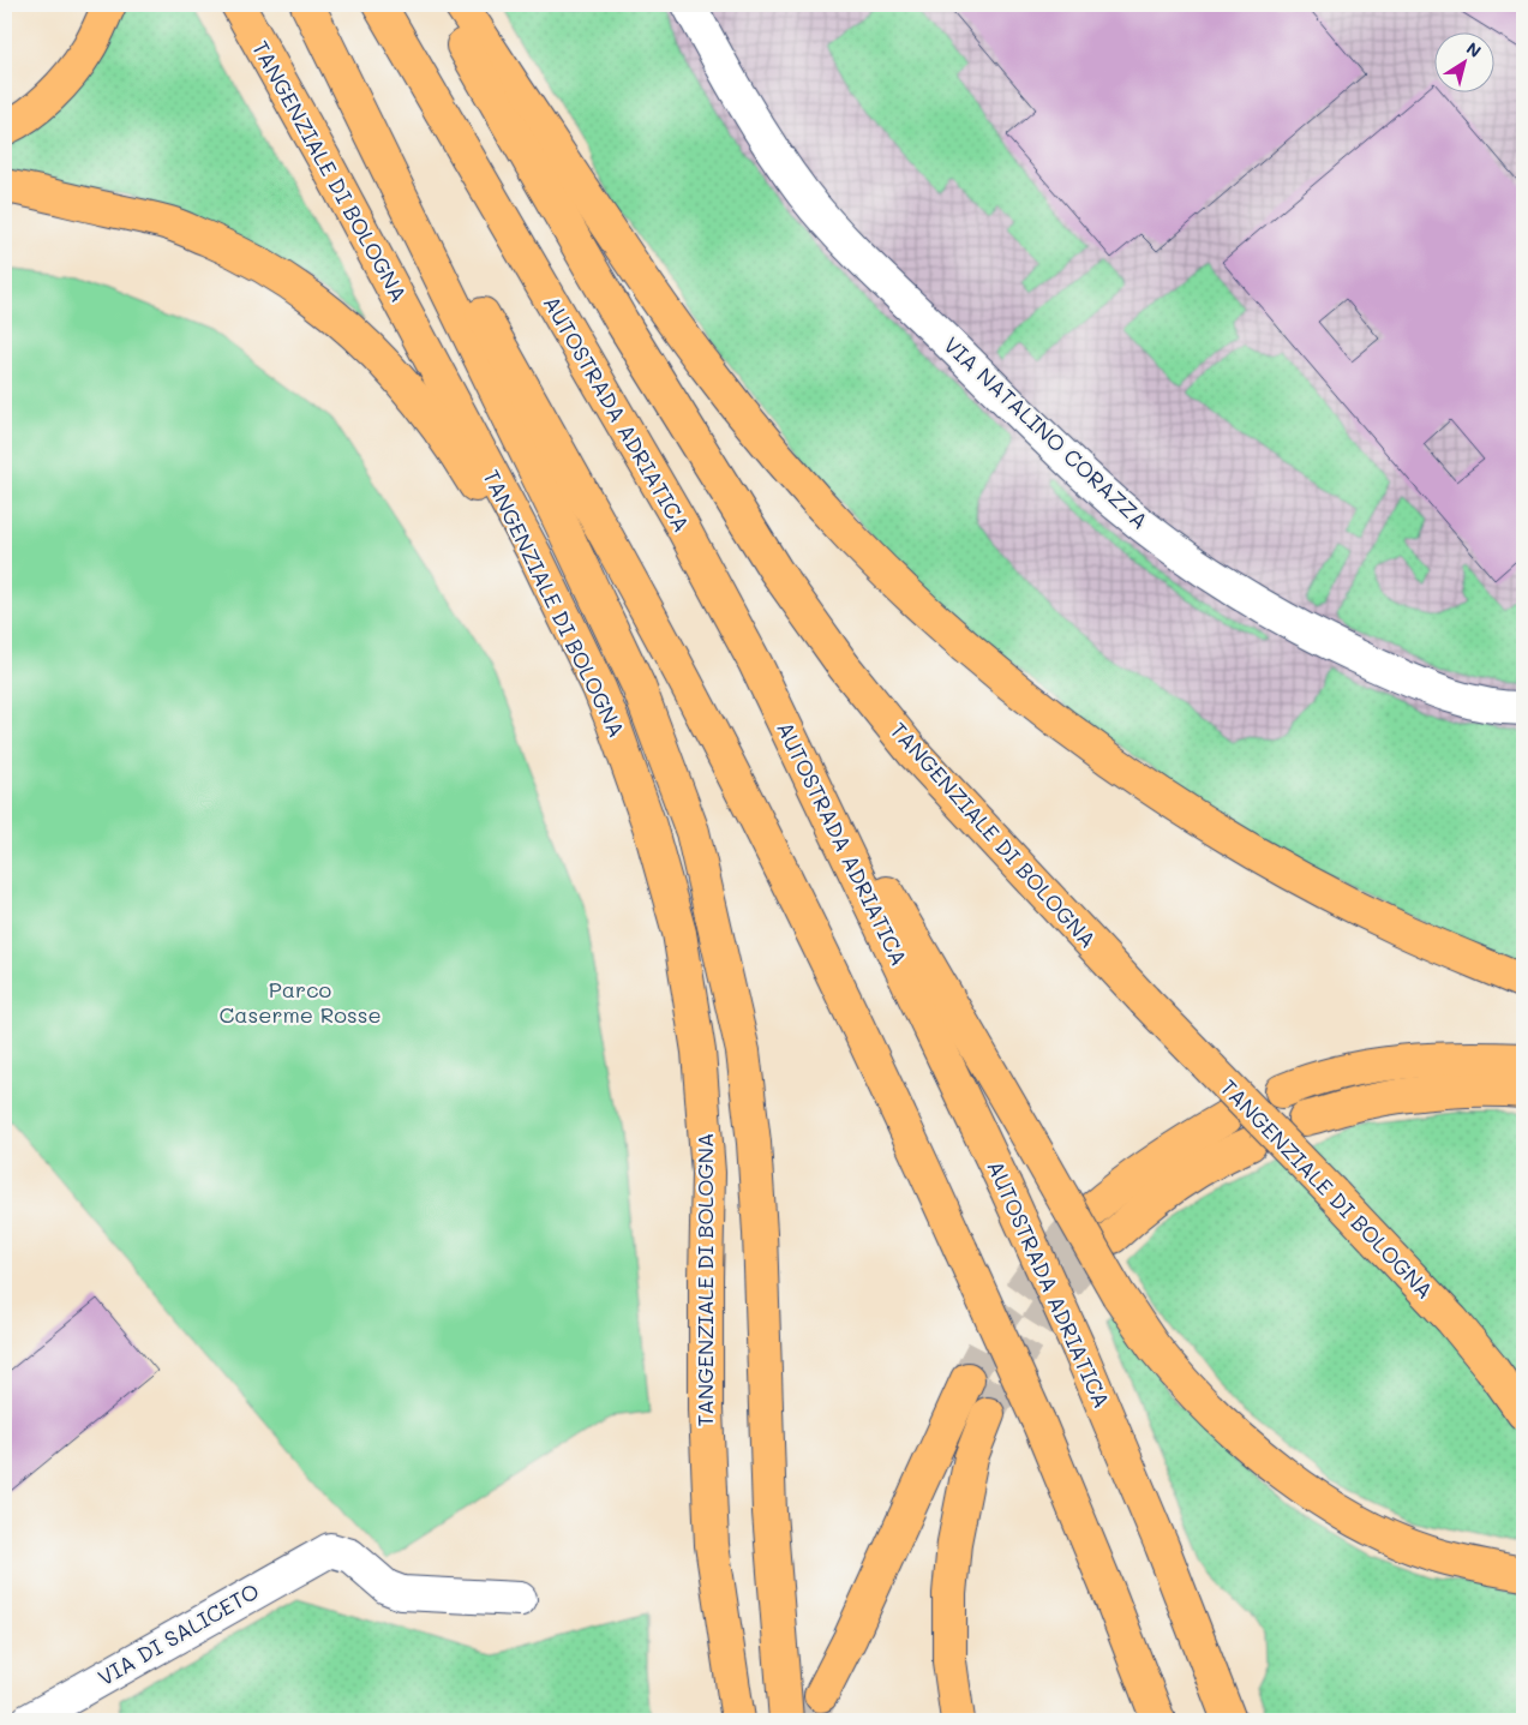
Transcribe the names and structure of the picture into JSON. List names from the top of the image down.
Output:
{
  "streets": {
    "highway": ["TANGENZIALE DI BOLOGNA", "AUTOSTRADA ADRIATICA"],
    "street": ["VIA NATALINO CORAZZA", "VIA DI SALICETO"]
  },
  "parks": ["Parco Caserme Rosse"],
  "north": "top right"
}
